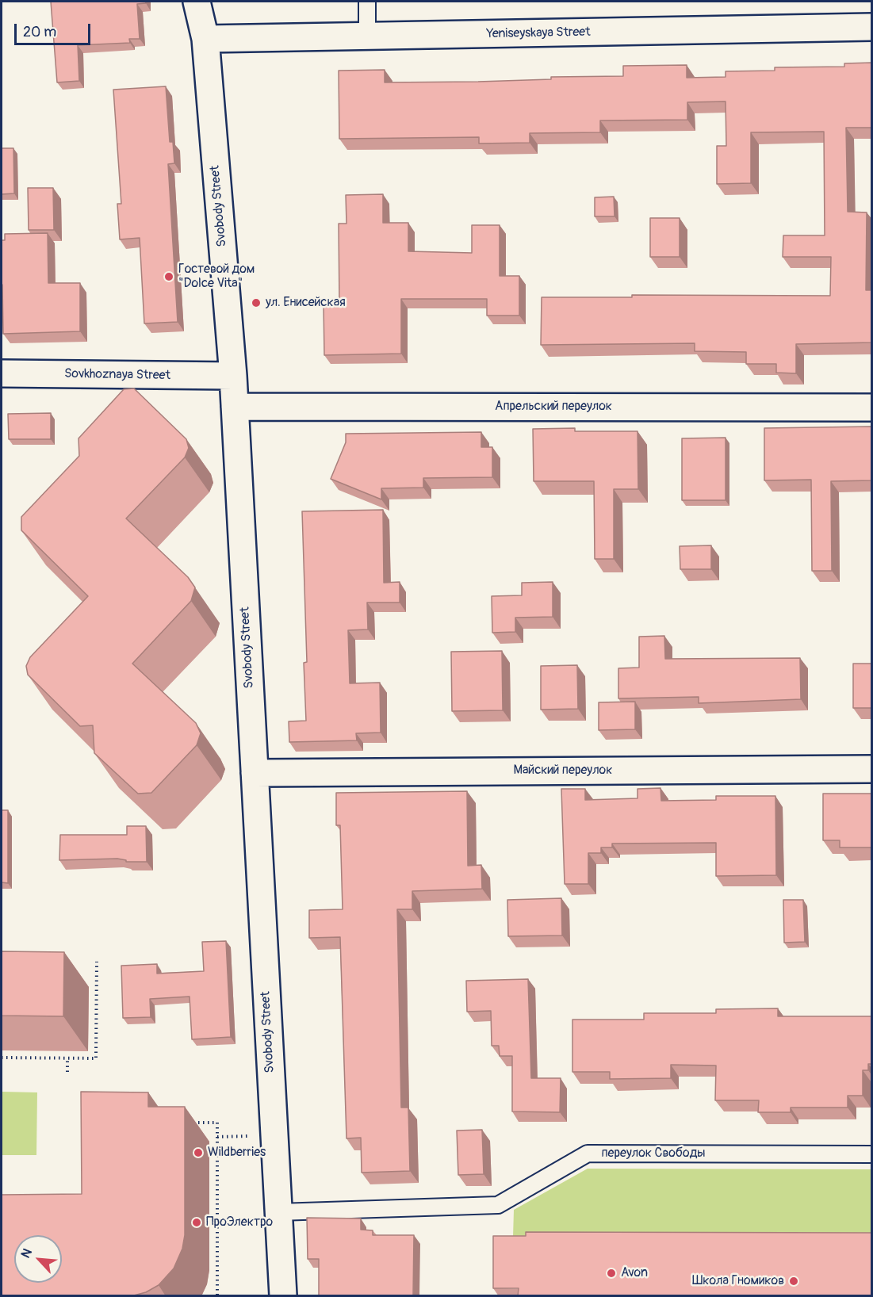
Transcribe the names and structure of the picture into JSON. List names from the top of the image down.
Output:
{
  "streets": {
    "street": [
      "Yeniseyskaya Street",
      "Svobody Street",
      "Sovkhoznaya Street",
      "Апрельский переулок",
      "Майский переулок"
    ],
    "lane": ["переулок Свободы"]
  },
  "crossings": [
    ["Yeniseyskaya Street", "Svobody Street"],
    ["Svobody Street", "Sovkhoznaya Street"],
    ["Svobody Street", "Апрельский переулок"],
    ["Svobody Street", "Майский переулок"],
    ["Svobody Street", "переулок Свободы"]
  ],
  "places": [
    "Гостевой дом \"Dolce Vita\"",
    "ул. Енисейская",
    "Wildberries",
    "ПроЭлектро",
    "Avon",
    "Школа Гномиков"
  ],
  "scale_bar": "20 m",
  "north": "top left"
}
